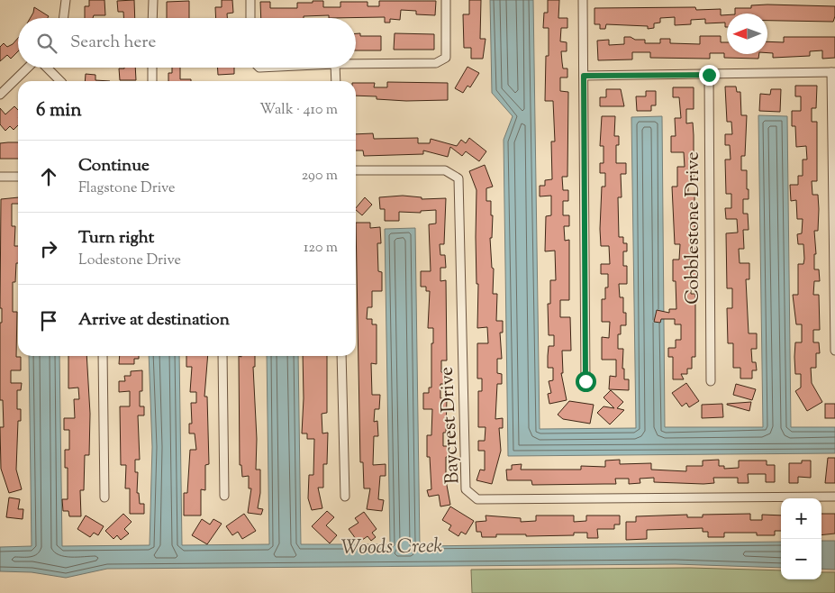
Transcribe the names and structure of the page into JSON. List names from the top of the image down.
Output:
{
  "streets": {
    "street": ["Cobblestone Drive", "Baycrest Drive"]
  },
  "water": ["Woods Creek"],
  "north": "left",
  "page": {
    "search": "Search here",
    "heading": ["6 min", "Walk · 410 m"],
    "list": [
      ["Continue", "Flagstone Drive", "290 m"],
      ["Turn right", "Lodestone Drive", "120 m"],
      "Arrive at destination"
    ],
    "map_buttons": ["+", "−"]
  }
}
